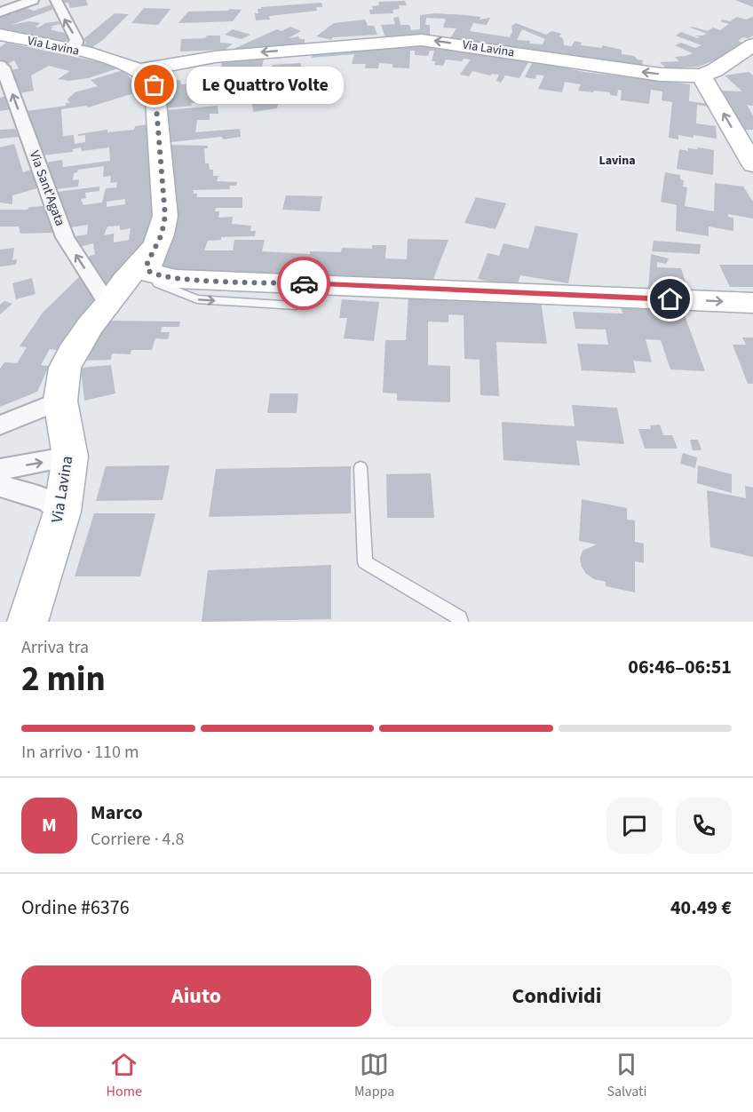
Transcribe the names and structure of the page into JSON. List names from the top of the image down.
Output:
{
  "streets": {
    "street": ["Via Lavina", "Via Sant'Agata"]
  },
  "crossings": [
    ["Via Lavina", "Via Sant'Agata"]
  ],
  "one_way": ["Via Sant'Agata"],
  "districts": ["Lavina"],
  "places": ["Le Quattro Volte"],
  "page": {
    "bubble": "Le Quattro Volte",
    "heading": ["2 min", "Arriva tra", "06:46–06:51"],
    "panel": [
      "Marco",
      "Corriere · 4.8",
      "Ordine #6376",
      "40.49 €"
    ],
    "bar": "In arrivo · 110 m",
    "round": "M",
    "buttons": ["Aiuto", "Condividi"],
    "tabs": ["Home", "Mappa", "Salvati"]
  }
}
